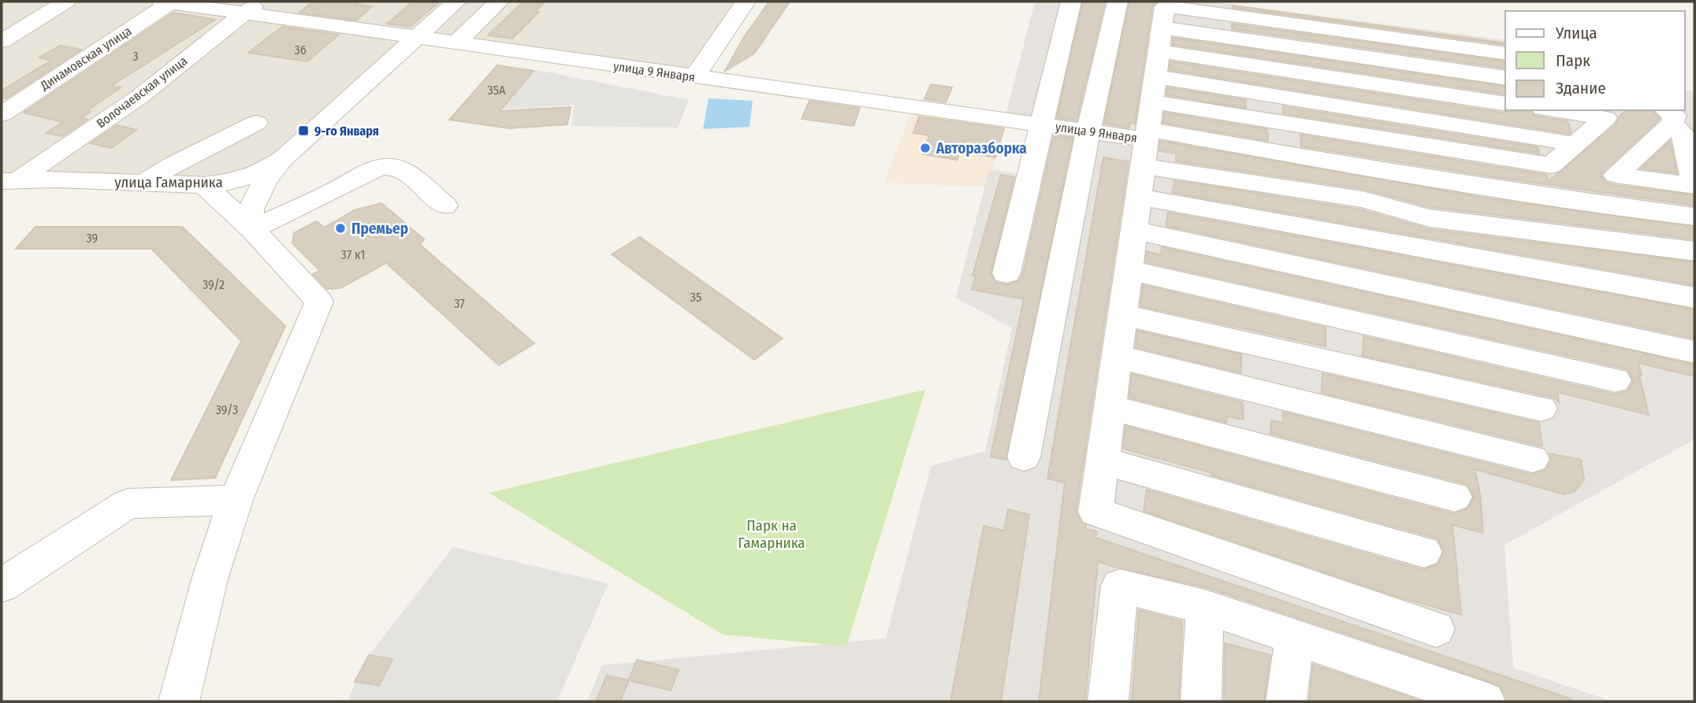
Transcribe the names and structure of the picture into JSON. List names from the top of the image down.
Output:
{
  "streets": {
    "street": [
      "Динамовская улица",
      "улица 9 Января",
      "Волочаевская улица",
      "улица Гамарника"
    ]
  },
  "crossings": [
    ["Динамовская улица", "улица 9 Января"],
    ["улица 9 Января", "Волочаевская улица"],
    ["улица 9 Января", "улица Гамарника"],
    ["Волочаевская улица", "улица Гамарника"]
  ],
  "parks": ["Парк на Гамарника"],
  "places": {
    "transit": ["9-го Января"],
    "other": ["Авторазборка", "Премьер"]
  },
  "house_numbers": [
    "36",
    "3",
    "35А",
    "39",
    "37 к1",
    "39/2",
    "35",
    "37",
    "39/3"
  ],
  "legend": ["Улица", "Парк", "Здание"]
}
